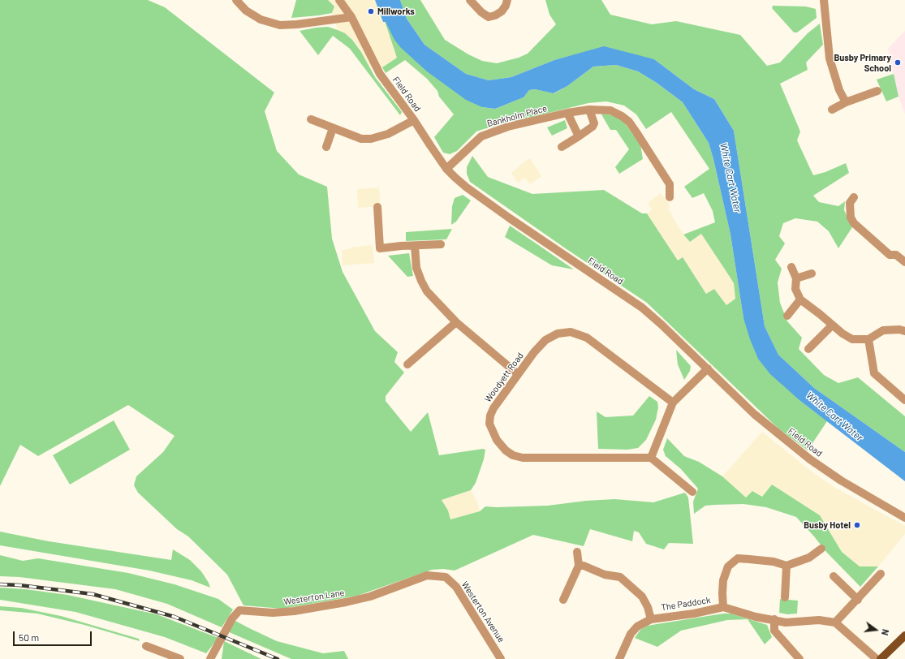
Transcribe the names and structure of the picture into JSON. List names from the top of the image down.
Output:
{
  "streets": {
    "street": [
      "Field Road",
      "Bankholm Place",
      "Woodyett Road",
      "Westerton Lane",
      "The Paddock",
      "Westerton Avenue"
    ]
  },
  "crossings": [
    ["Field Road", "Bankholm Place"],
    ["Westerton Lane", "Westerton Avenue"]
  ],
  "water": ["White Cart Water"],
  "places": ["Millworks", "Busby Primary School", "Busby Hotel"],
  "scale_bar": "50 m",
  "north": "right"
}
